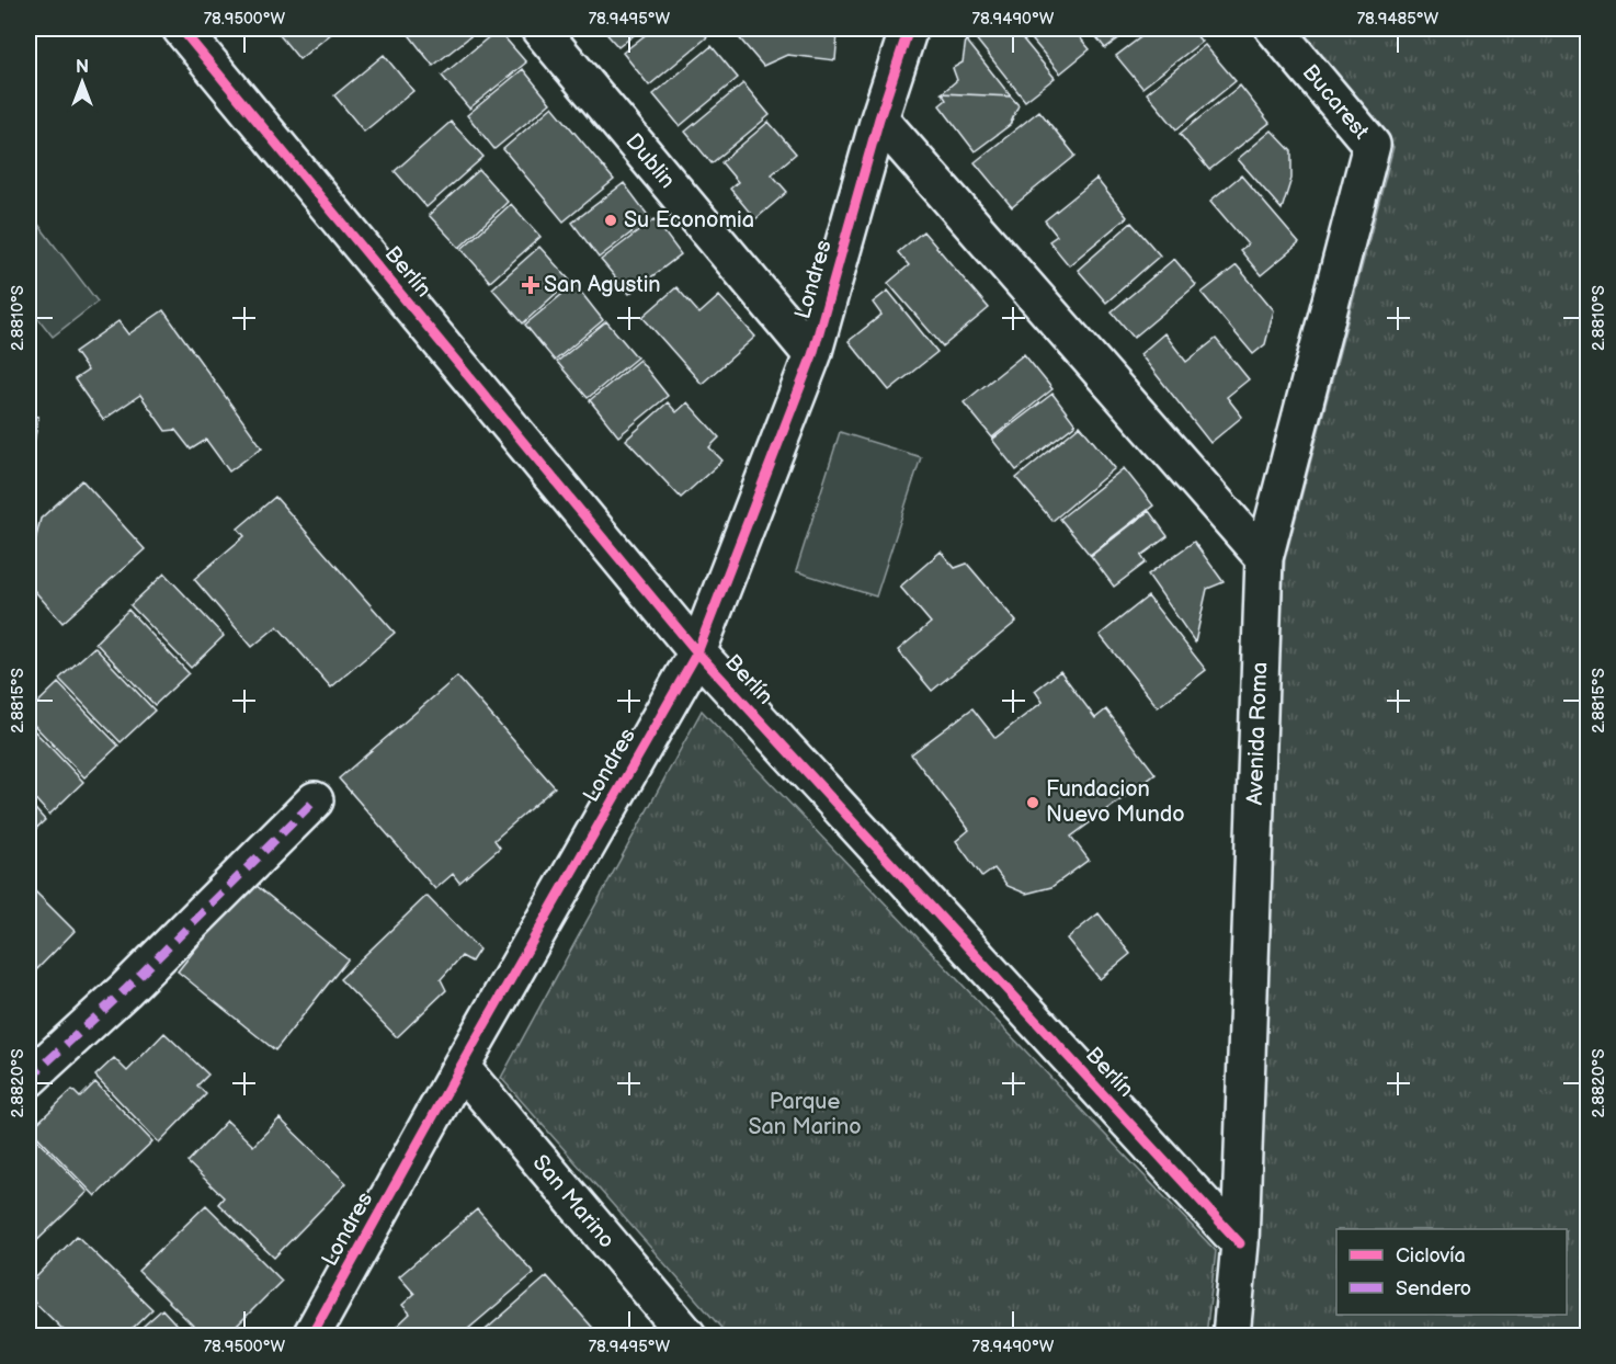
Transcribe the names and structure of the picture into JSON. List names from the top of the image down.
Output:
{
  "streets": {
    "street": [
      "Bucarest",
      "Dublin",
      "Berlín",
      "Londres",
      "Avenida Roma",
      "San Marino"
    ]
  },
  "crossings": [
    ["Bucarest", "Avenida Roma"],
    ["Dublin", "Londres"],
    ["Berlín", "Londres"],
    ["Berlín", "Avenida Roma"],
    ["Londres", "San Marino"]
  ],
  "parks": ["Parque San Marino"],
  "places": {
    "other": ["Su Economia", "Fundacion Nuevo Mundo"],
    "health": ["San Agustin"]
  },
  "legend": ["Ciclovía", "Sendero"],
  "north": "top",
  "coordinates": [
    "78.9500°W",
    "78.9495°W",
    "78.9490°W",
    "78.9485°W",
    "2.8810°S",
    "2.8815°S",
    "2.8820°S"
  ]
}
